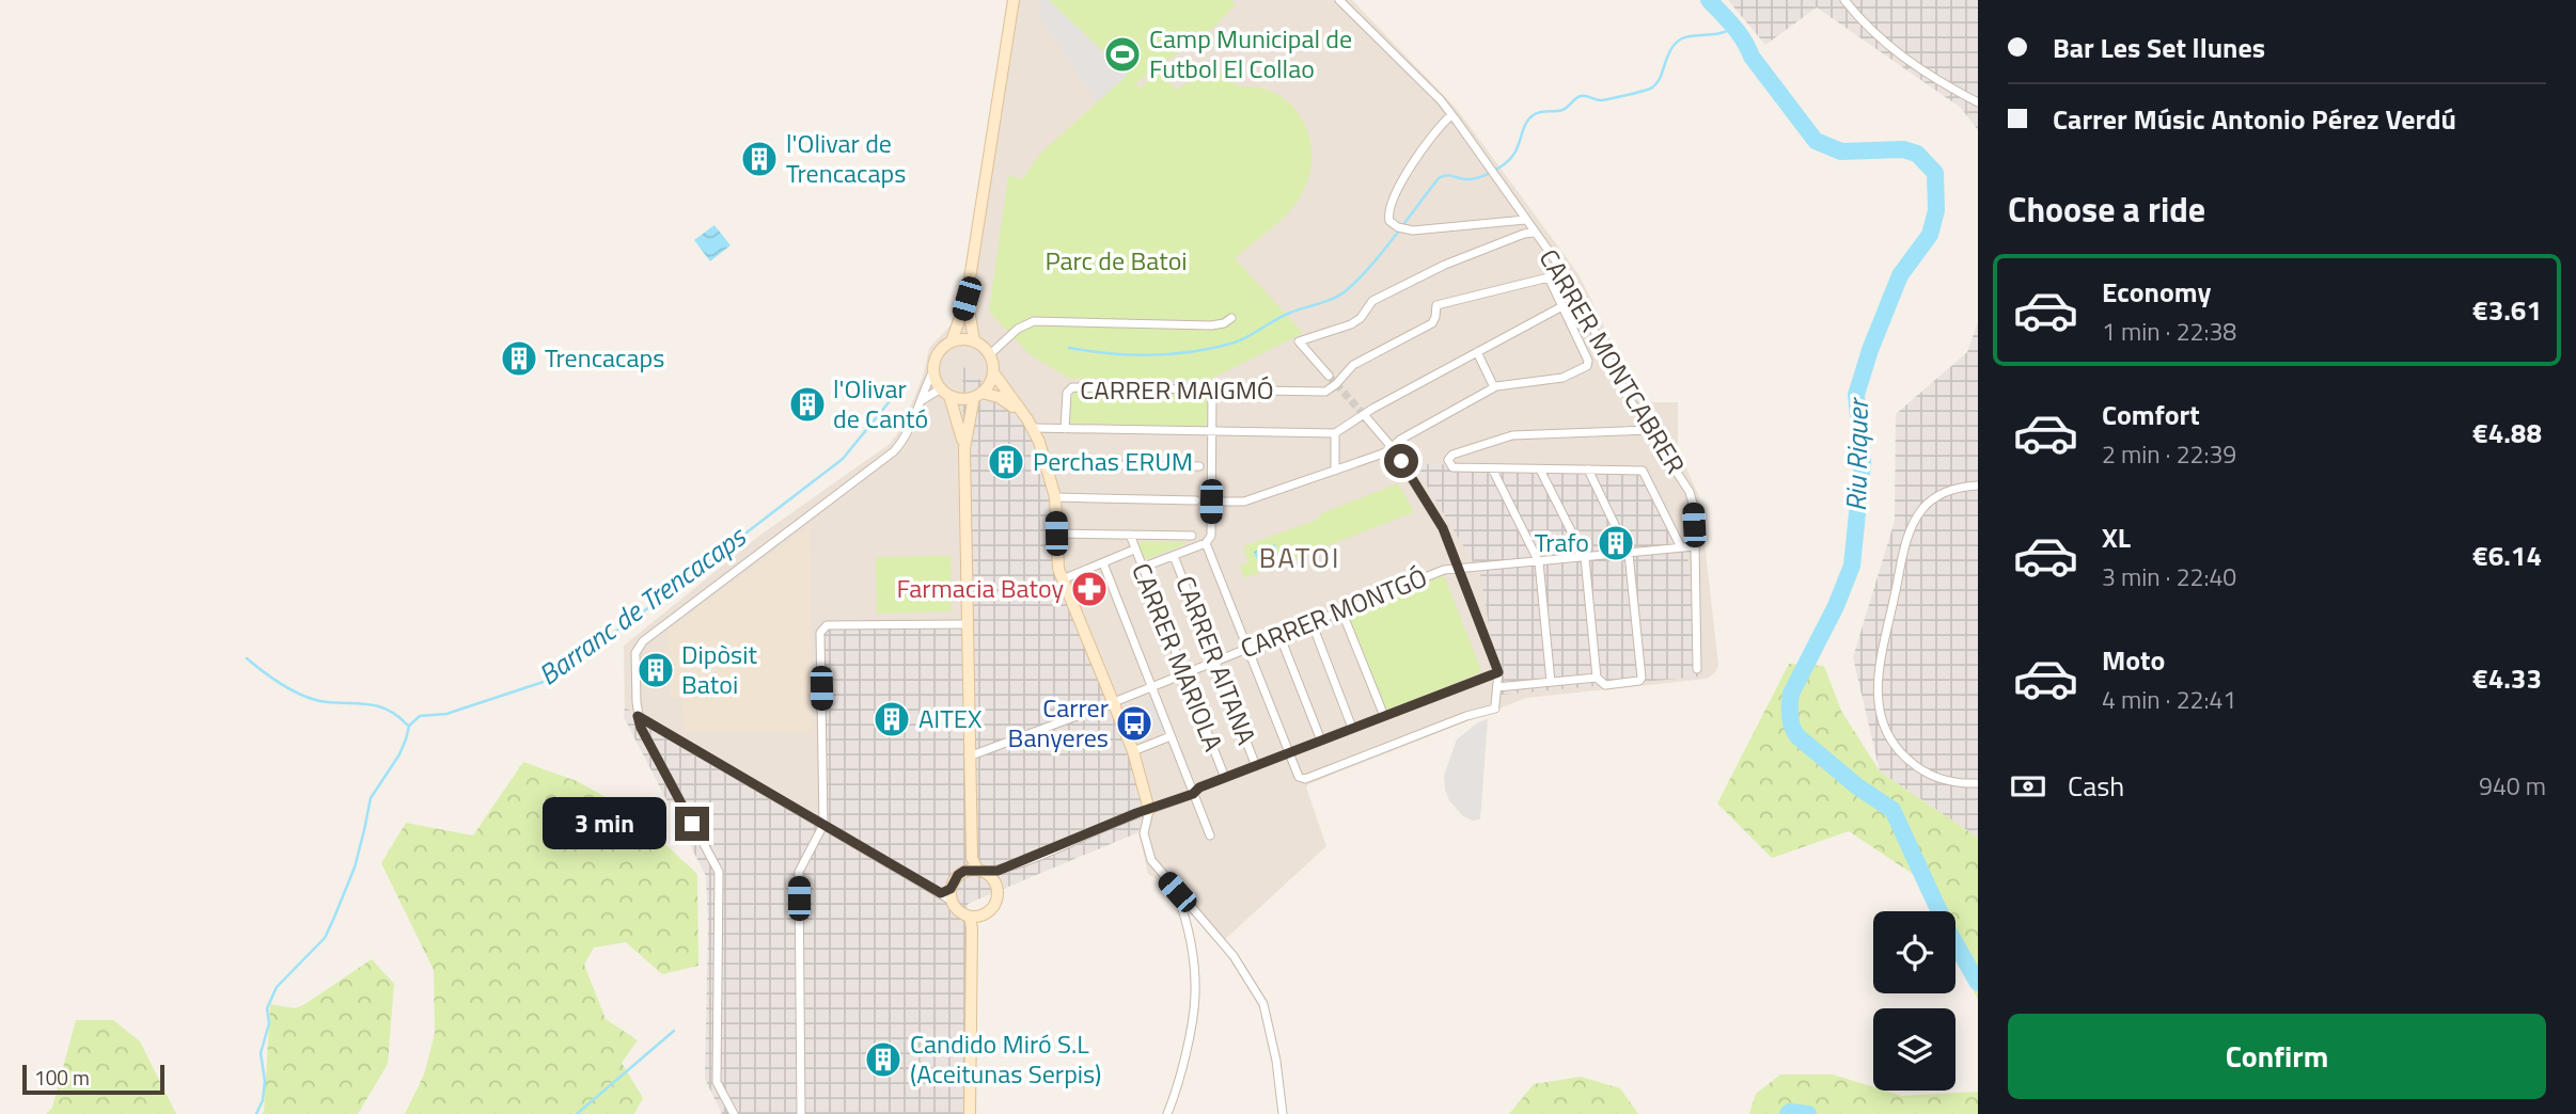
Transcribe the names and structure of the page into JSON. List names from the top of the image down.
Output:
{
  "streets": {
    "street": [
      "CARRER MONTCABRER",
      "CARRER MAIGMÓ",
      "CARRER MONTGÓ",
      "CARRER MARIOLA",
      "CARRER AITANA"
    ]
  },
  "crossings": [
    ["CARRER MONTCABRER", "CARRER MAIGMÓ"],
    ["CARRER MONTCABRER", "CARRER MONTGÓ"],
    ["CARRER MONTGÓ", "CARRER MARIOLA"],
    ["CARRER MONTGÓ", "CARRER AITANA"]
  ],
  "districts": ["BATOI"],
  "water": ["Riu Riquer", "Barranc de Trencacaps"],
  "parks": ["Parc de Batoi"],
  "places": {
    "sports": ["Camp Municipal de Futbol El Collao"],
    "building": [
      "l'Olivar de Trencacaps",
      "Trencacaps",
      "l'Olivar de Cantó",
      "Perchas ERUM",
      "Trafo",
      "Dipòsit Batoi",
      "AITEX",
      "Candido Miró S.L (Aceitunas Serpis)"
    ],
    "pharmacy": ["Farmacia Batoy"],
    "bus stop": ["Carrer Banyeres"]
  },
  "scale_bar": "100 m",
  "page": {
    "banner": ["Bar Les Set llunes", "Carrer Músic Antonio Pérez Verdú"],
    "heading": "Choose a ride",
    "list": [
      {
        "name": "Economy",
        "note": "1 min · 22:38",
        "value": "€3.61"
      },
      {
        "name": "Comfort",
        "note": "2 min · 22:39",
        "value": "€4.88"
      },
      {
        "name": "XL",
        "note": "3 min · 22:40",
        "value": "€6.14"
      },
      {
        "name": "Moto",
        "note": "4 min · 22:41",
        "value": "€4.33"
      }
    ],
    "pay": ["Cash", "940 m"],
    "bubble": "3 min",
    "buttons": "Confirm",
    "scale": "100 m"
  }
}
